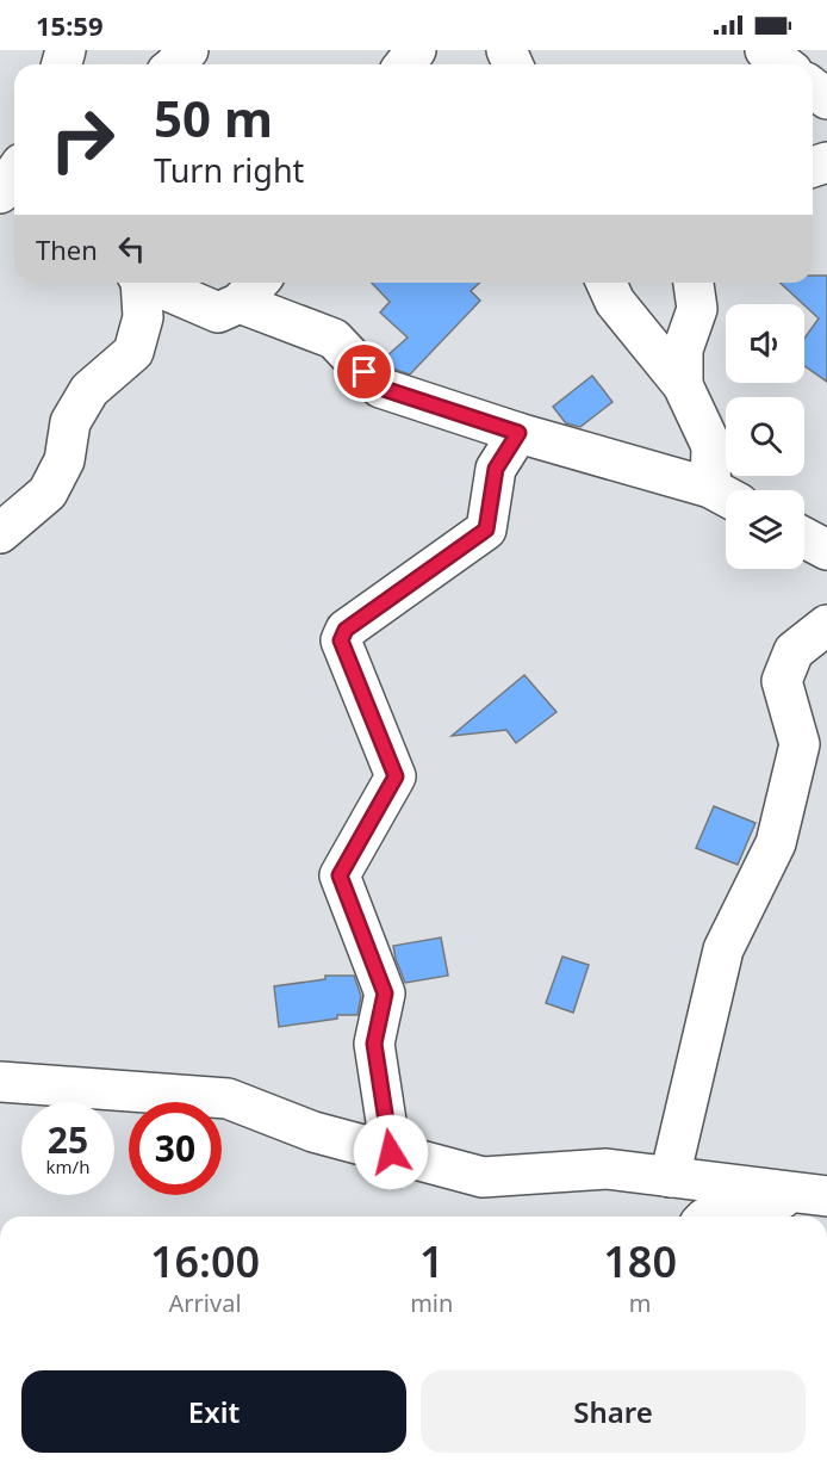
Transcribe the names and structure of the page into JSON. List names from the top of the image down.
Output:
{
  "page": {
    "status": "15:59",
    "turn": ["50 m", "Turn right"],
    "then": "Then",
    "speed": "25 km/h",
    "limit": "30",
    "eta": [
      "16:00",
      "Arrival",
      "1",
      "min",
      "180",
      "m"
    ],
    "buttons": ["Exit", "Share"]
  }
}
